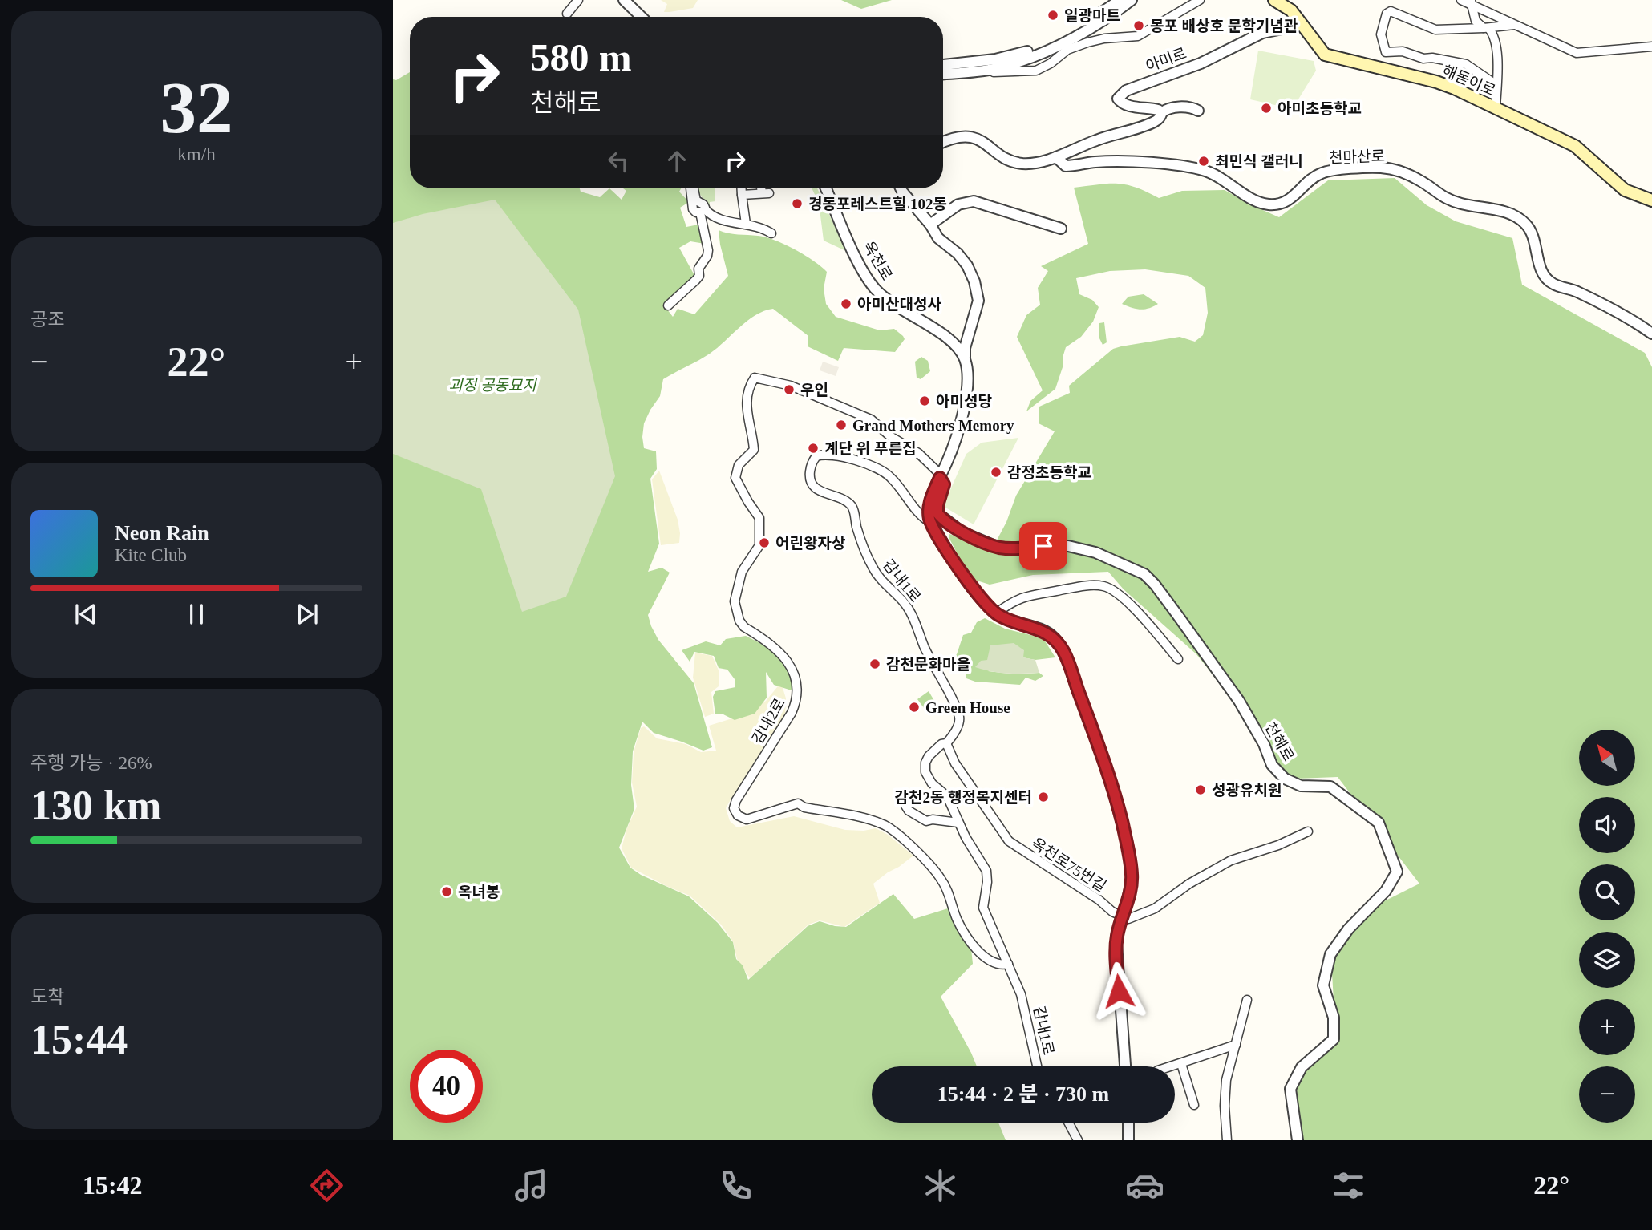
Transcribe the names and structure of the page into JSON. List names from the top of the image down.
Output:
{
  "streets": {
    "main road": ["해돋이로"],
    "street": [
      "아미로",
      "천마산로",
      "옥천로",
      "감내1로",
      "감내2로",
      "천해로",
      "옥천로75번길"
    ]
  },
  "crossings": [
    ["아미로", "해돋이로"],
    ["아미로", "천마산로"],
    ["감내1로", "감내2로"],
    ["감내1로", "옥천로75번길"],
    ["감내2로", "천해로"]
  ],
  "parks": ["괴정 공동묘지"],
  "places": [
    "일광마트",
    "몽포 배상호 문학기념관",
    "아미초등학교",
    "최민식 갤러니",
    "경동포레스트힐 102동",
    "아미산대성사",
    "우인",
    "아미성당",
    "Grand Mothers Memory",
    "계단 위 푸른집",
    "감정초등학교",
    "어린왕자상",
    "감천문화마을",
    "Green House",
    "성광유치원",
    "감천2동 행정복지센터",
    "옥녀봉"
  ],
  "north": "top left",
  "page": {
    "tile": [
      ["32", "km/h"],
      "공조",
      ["주행 가능 · 26%", "130 km"],
      ["도착", "15:44"]
    ],
    "turn": ["580 m", "천해로"],
    "heat": ["−", "22°", "+"],
    "song": ["Neon Rain", "Kite Club"],
    "map_buttons": ["+", "−"],
    "limit": "40",
    "trip": "15:44 · 2 분 · 730 m",
    "tabs": ["15:42", "22°"]
  }
}
